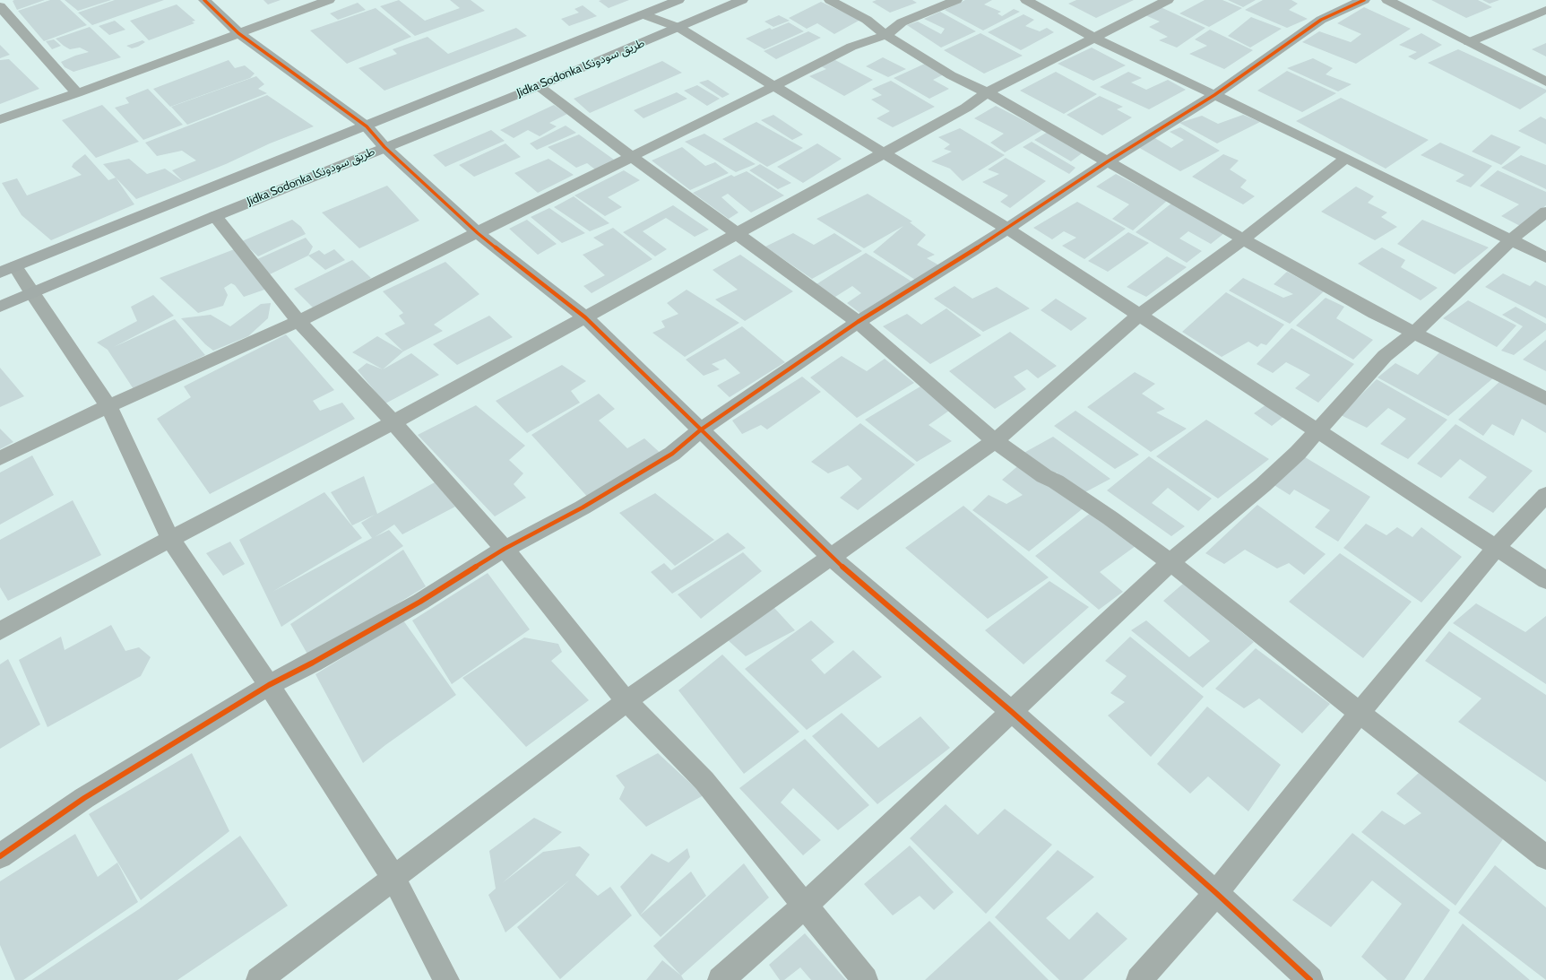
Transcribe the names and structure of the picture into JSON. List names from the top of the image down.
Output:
{
  "streets": {
    "main road": ["Jidka Sodonka طريق سودونكا"]
  }
}
